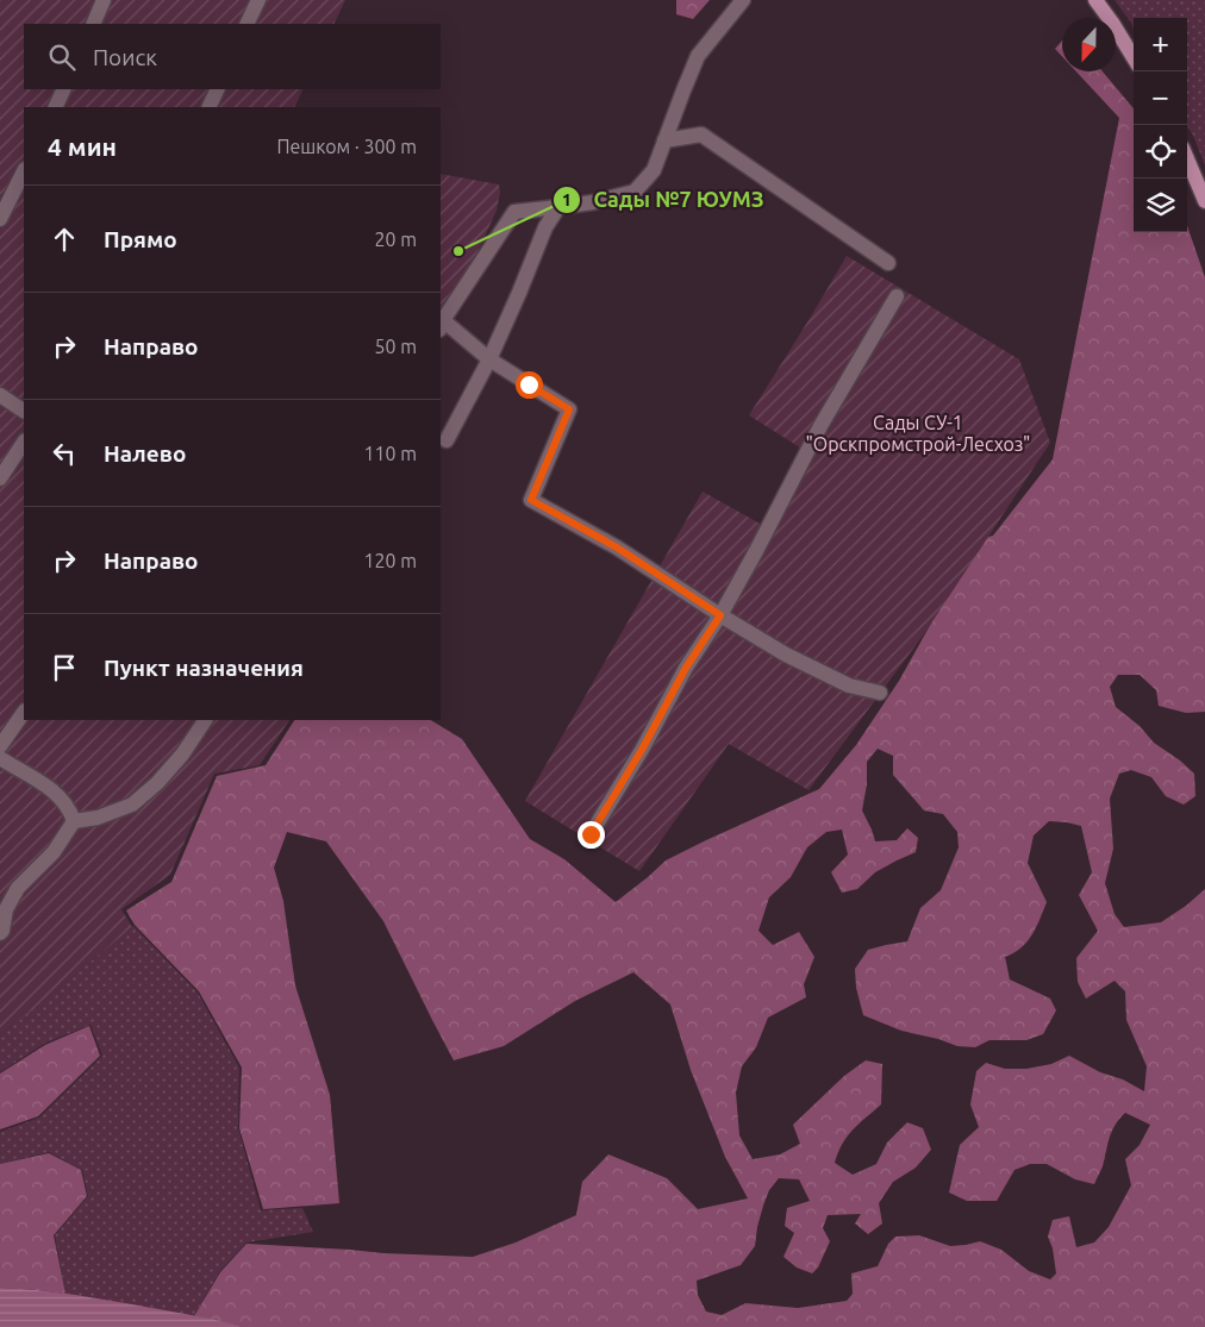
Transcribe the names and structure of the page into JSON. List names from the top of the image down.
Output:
{
  "parks": ["Сады СУ-1 \"Орскпромстрой-Лесхоз\""],
  "places": ["Сады №7 ЮУМЗ"],
  "north": "bottom",
  "page": {
    "map_buttons": ["+", "−"],
    "search": "Поиск",
    "heading": ["4 мин", "Пешком · 300 m"],
    "list": [
      ["Прямо", "20 m"],
      ["Направо", "50 m"],
      ["Налево", "110 m"],
      ["Направо", "120 m"],
      "Пункт назначения"
    ]
  }
}
